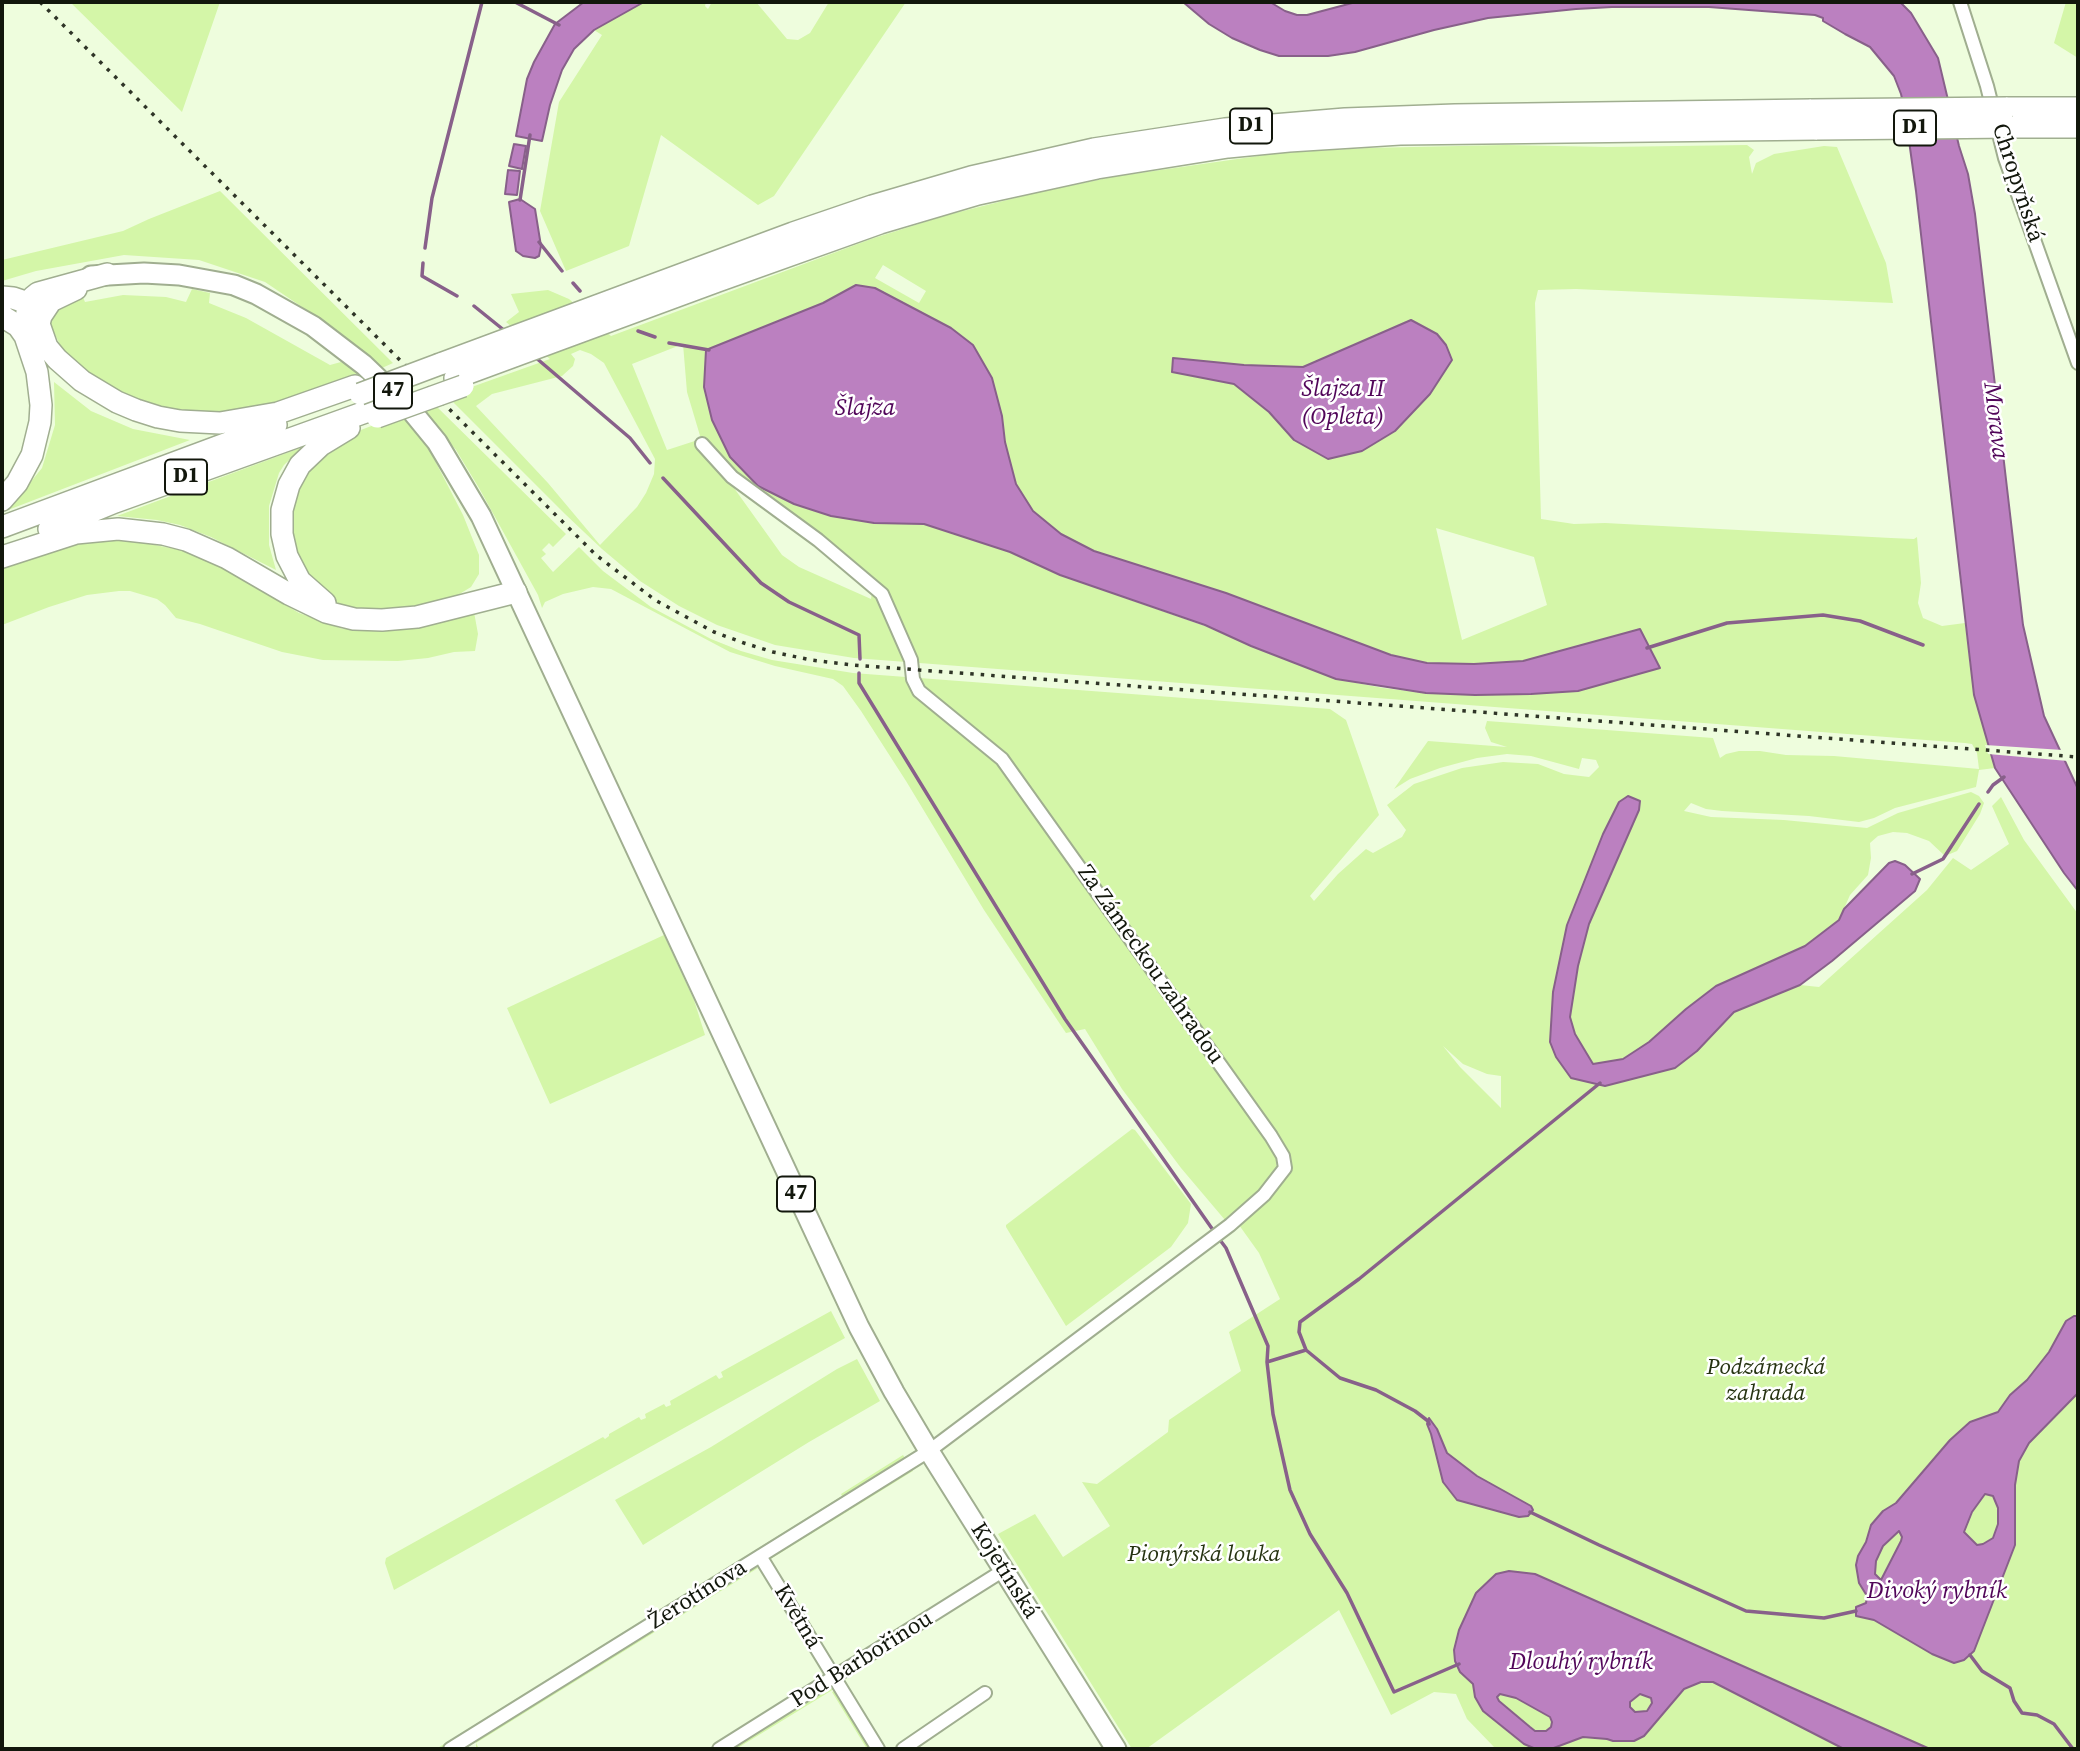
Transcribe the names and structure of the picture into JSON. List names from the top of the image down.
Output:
{
  "streets": {
    "highway": ["D1"],
    "main road": ["47", "Kojetínská"],
    "street": [
      "Chropyňská",
      "Za Zámeckou zahradou",
      "Žerotínova",
      "Květná",
      "Pod Barbořinou"
    ]
  },
  "crossings": [
    ["47", "Kojetínská"],
    ["Za Zámeckou zahradou", "Kojetínská"],
    ["Za Zámeckou zahradou", "Žerotínova"],
    ["Kojetínská", "Žerotínova"],
    ["Kojetínská", "Pod Barbořinou"],
    ["Žerotínova", "Květná"],
    ["Květná", "Pod Barbořinou"]
  ],
  "water": [
    "Šlajza II (Opleta)",
    "Šlajza",
    "Morava",
    "Divoký rybník",
    "Dlouhý rybník"
  ],
  "parks": ["Podzámecká zahrada", "Pionýrská louka"]
}
